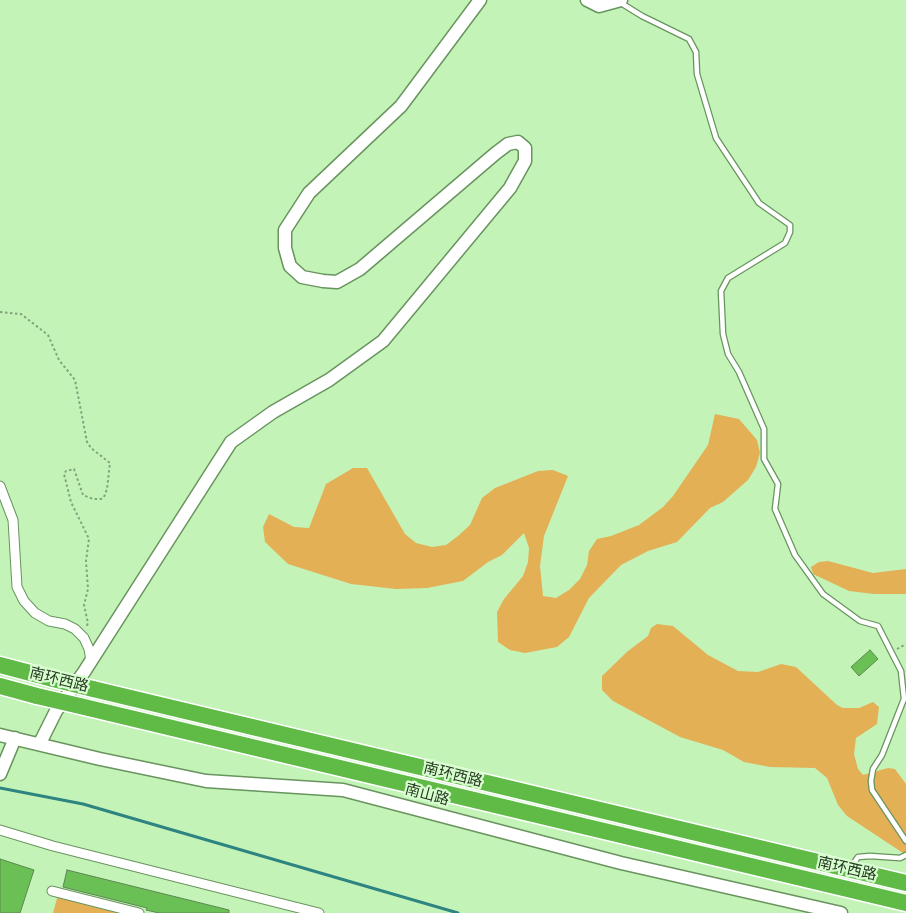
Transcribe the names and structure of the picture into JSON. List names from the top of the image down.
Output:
{
  "streets": {
    "highway": ["南环西路"],
    "street": ["南山路"]
  }
}
